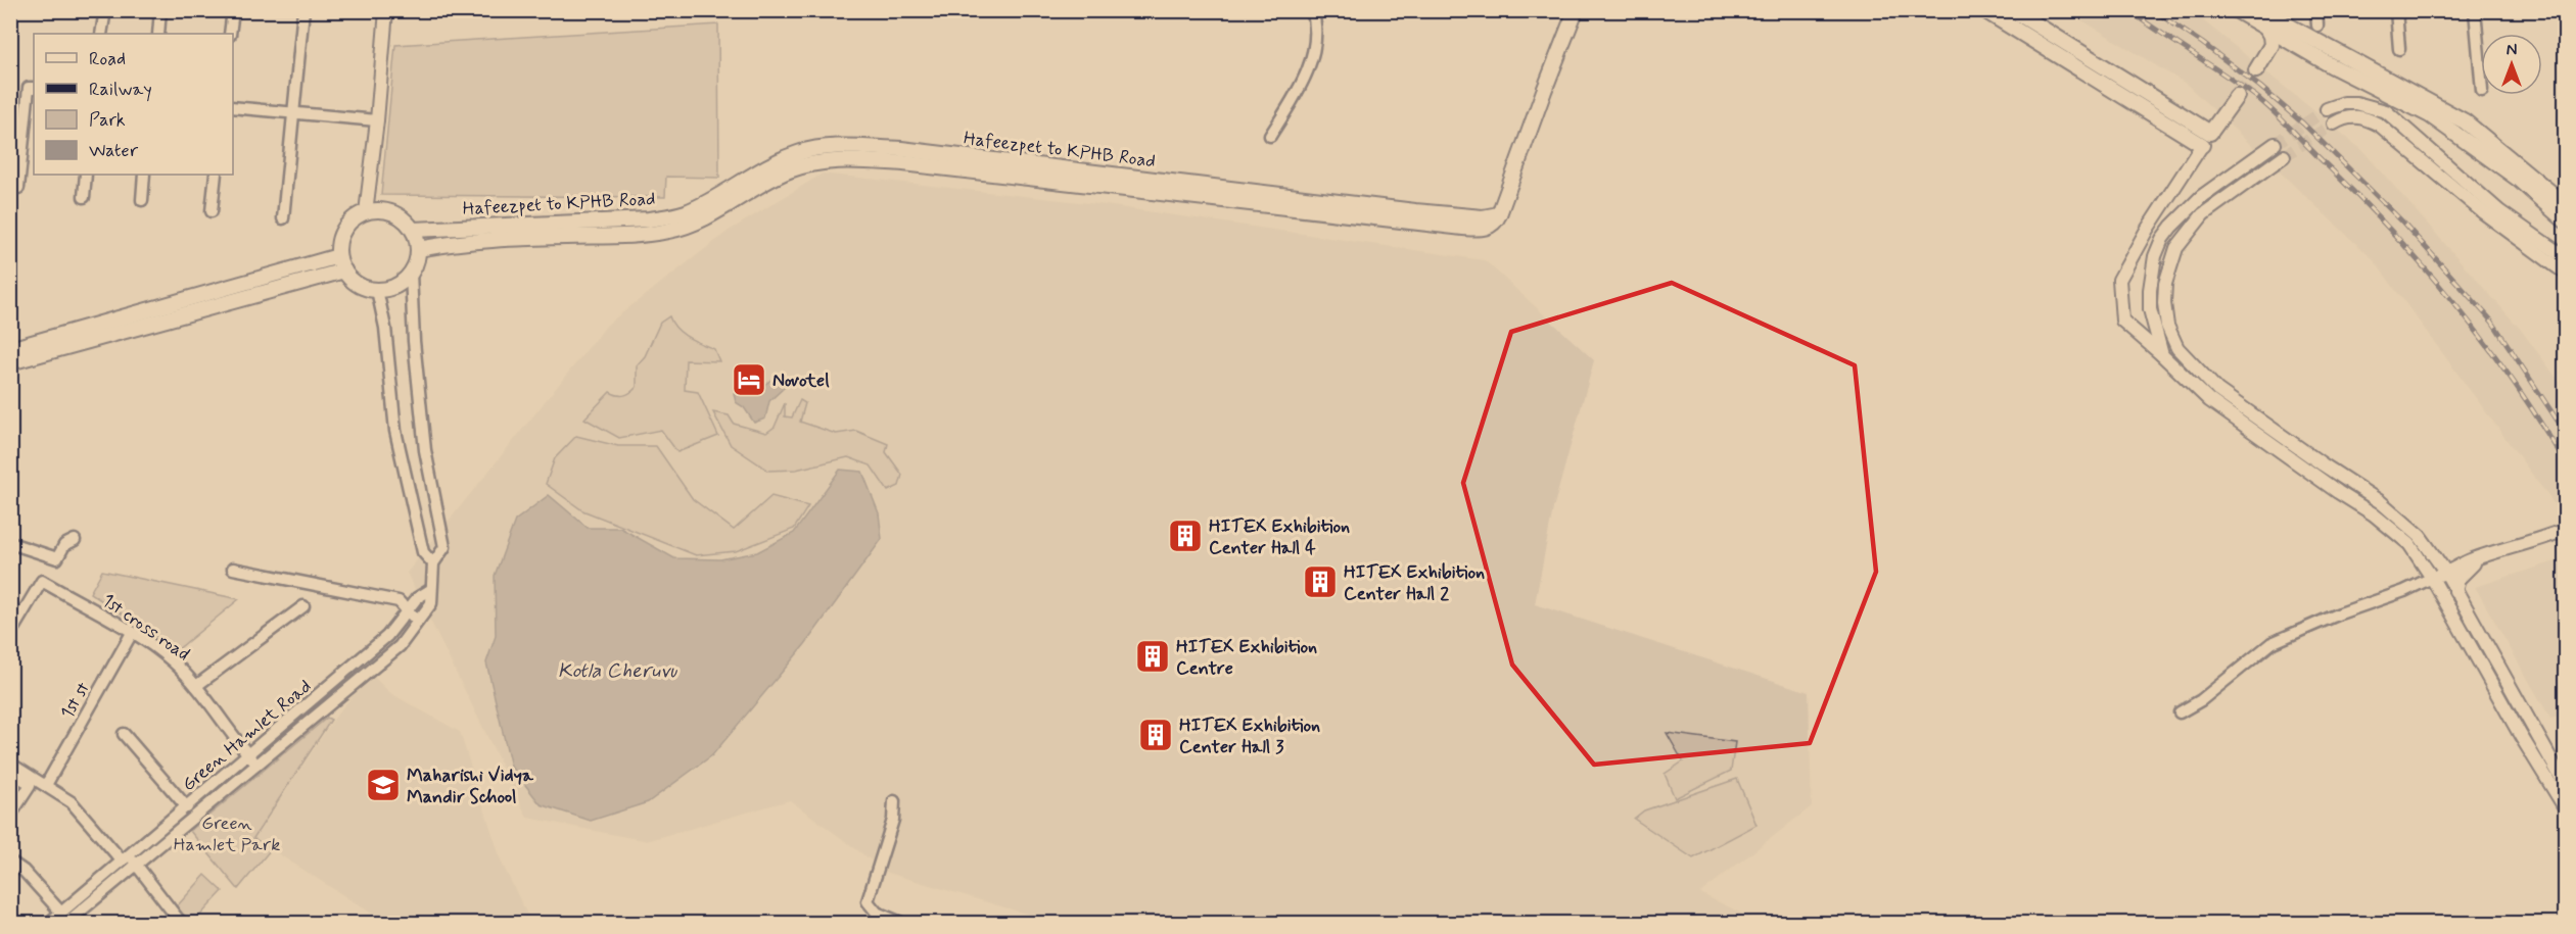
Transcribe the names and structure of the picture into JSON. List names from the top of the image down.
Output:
{
  "streets": {
    "main road": ["Hafeezpet to KPHB Road"],
    "street": ["1st cross road", "1st st", "Green Hamlet Road"]
  },
  "crossings": [
    ["Hafeezpet to KPHB Road", "Green Hamlet Road"],
    ["1st cross road", "1st st"],
    ["1st cross road", "Green Hamlet Road"]
  ],
  "water": ["Kotla Cheruvu"],
  "parks": ["Green Hamlet Park"],
  "places": {
    "hotel": ["Novotel"],
    "building": [
      "HITEX Exhibition Center Hall 4",
      "HITEX Exhibition Center Hall 2",
      "HITEX Exhibition Centre",
      "HITEX Exhibition Center Hall 3"
    ],
    "school or university": ["Maharishi Vidya Mandir School"]
  },
  "legend": [
    "Road",
    "Railway",
    "Park",
    "Water"
  ],
  "north": "top"
}
